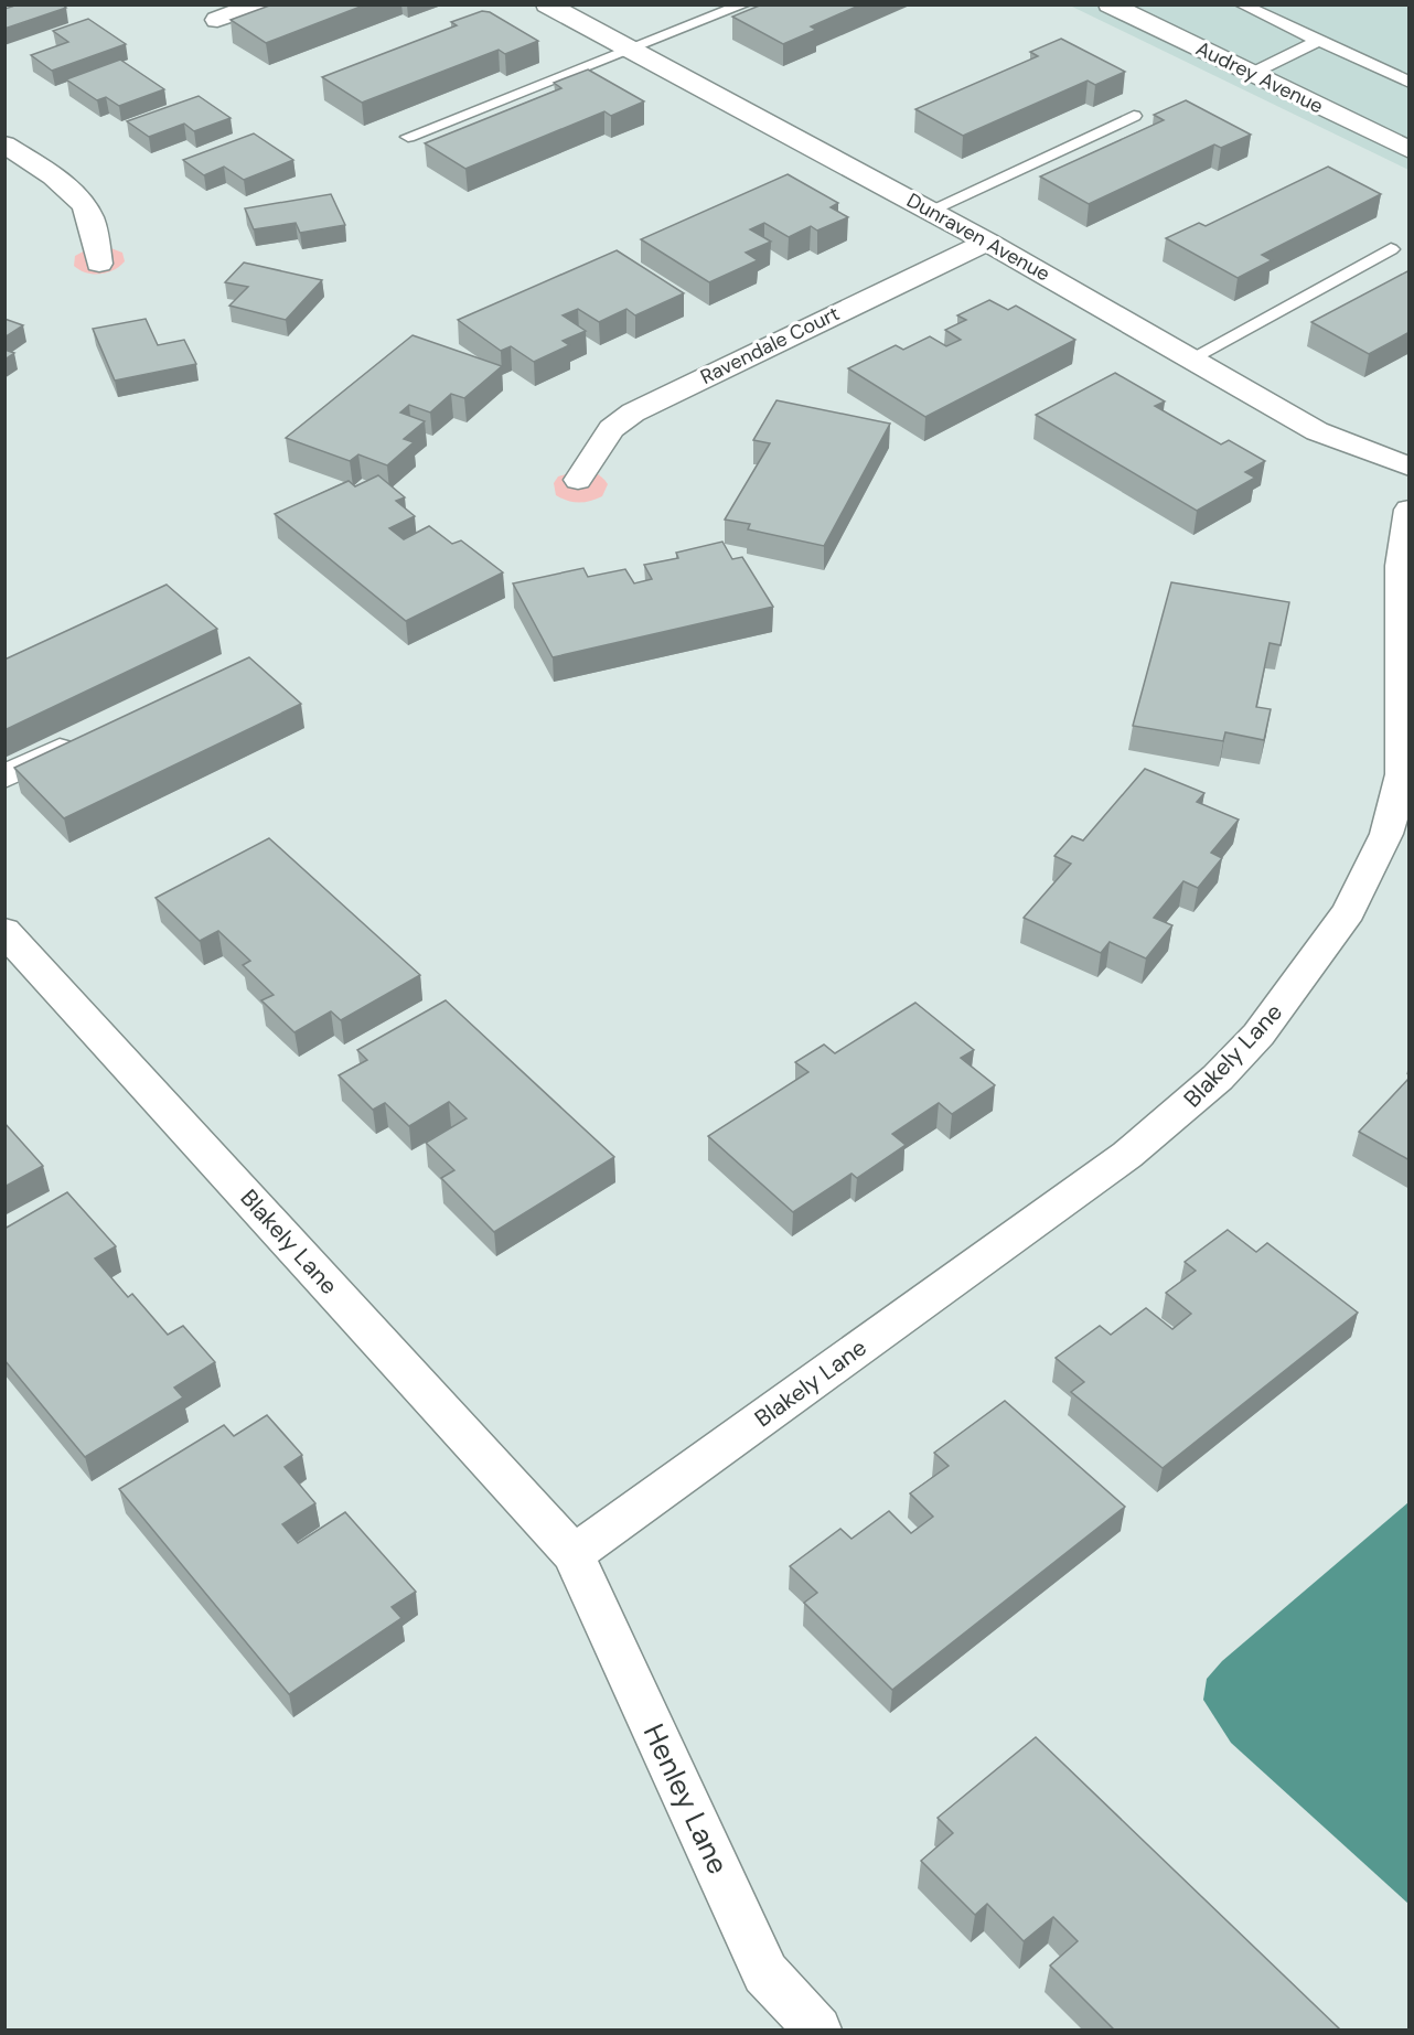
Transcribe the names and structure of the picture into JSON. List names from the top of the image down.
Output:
{
  "streets": {
    "street": [
      "Audrey Avenue",
      "Dunraven Avenue",
      "Ravendale Court",
      "Blakely Lane",
      "Henley Lane"
    ]
  },
  "crossings": [
    ["Dunraven Avenue", "Ravendale Court"],
    ["Blakely Lane", "Henley Lane"]
  ]
}
